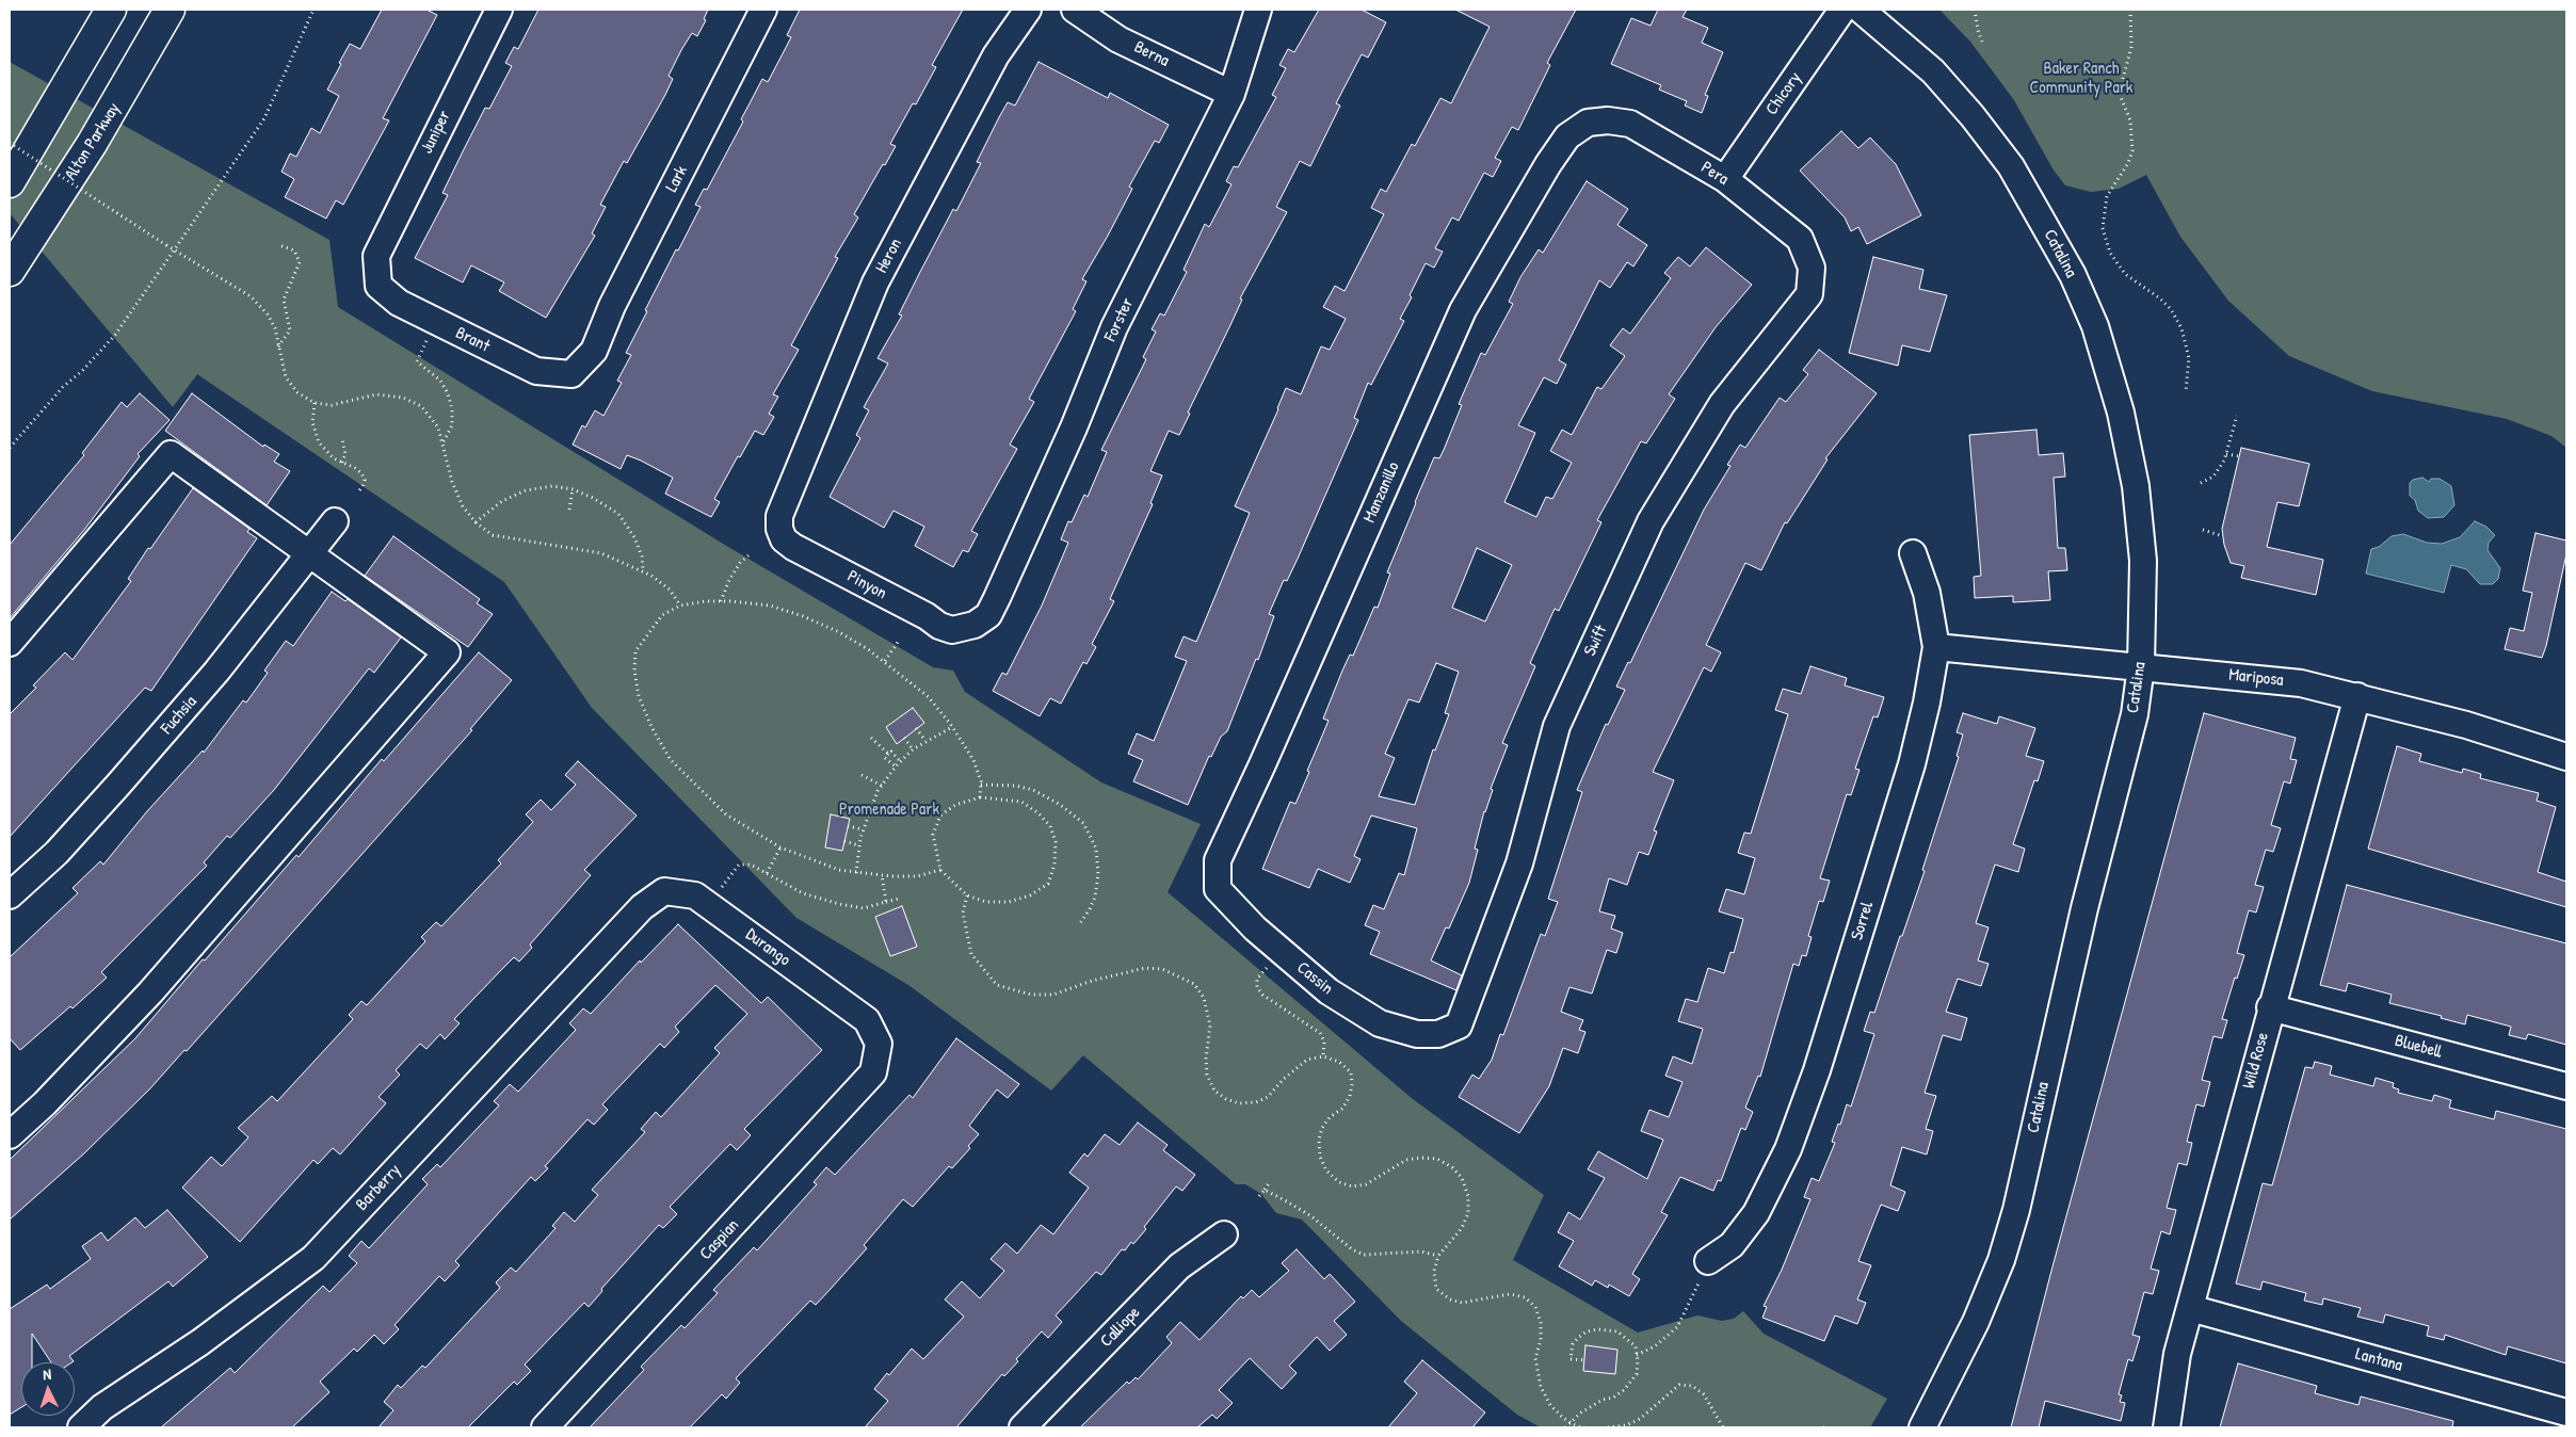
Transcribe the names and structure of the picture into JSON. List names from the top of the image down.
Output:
{
  "streets": {
    "main road": ["Alton Parkway"],
    "street": [
      "Berna",
      "Chicory",
      "Juniper",
      "Pera",
      "Lark",
      "Catalina",
      "Heron",
      "Forster",
      "Brant",
      "Manzanillo",
      "Pinyon",
      "Swift",
      "Mariposa",
      "Fuchsia",
      "Sorrel",
      "Durango",
      "Cassin",
      "Bluebell",
      "Wild Rose",
      "Barberry",
      "Caspian",
      "Calliope",
      "Lantana"
    ]
  },
  "crossings": [
    ["Berna", "Forster"],
    ["Chicory", "Pera"],
    ["Juniper", "Brant"],
    ["Pera", "Manzanillo"],
    ["Pera", "Swift"],
    ["Lark", "Brant"],
    ["Catalina", "Mariposa"],
    ["Heron", "Pinyon"],
    ["Forster", "Pinyon"],
    ["Manzanillo", "Cassin"],
    ["Swift", "Cassin"],
    ["Mariposa", "Sorrel"],
    ["Mariposa", "Wild Rose"],
    ["Durango", "Barberry"],
    ["Durango", "Caspian"],
    ["Bluebell", "Wild Rose"],
    ["Wild Rose", "Lantana"]
  ],
  "parks": ["Baker Ranch Community Park", "Promenade Park"],
  "north": "top"
}
